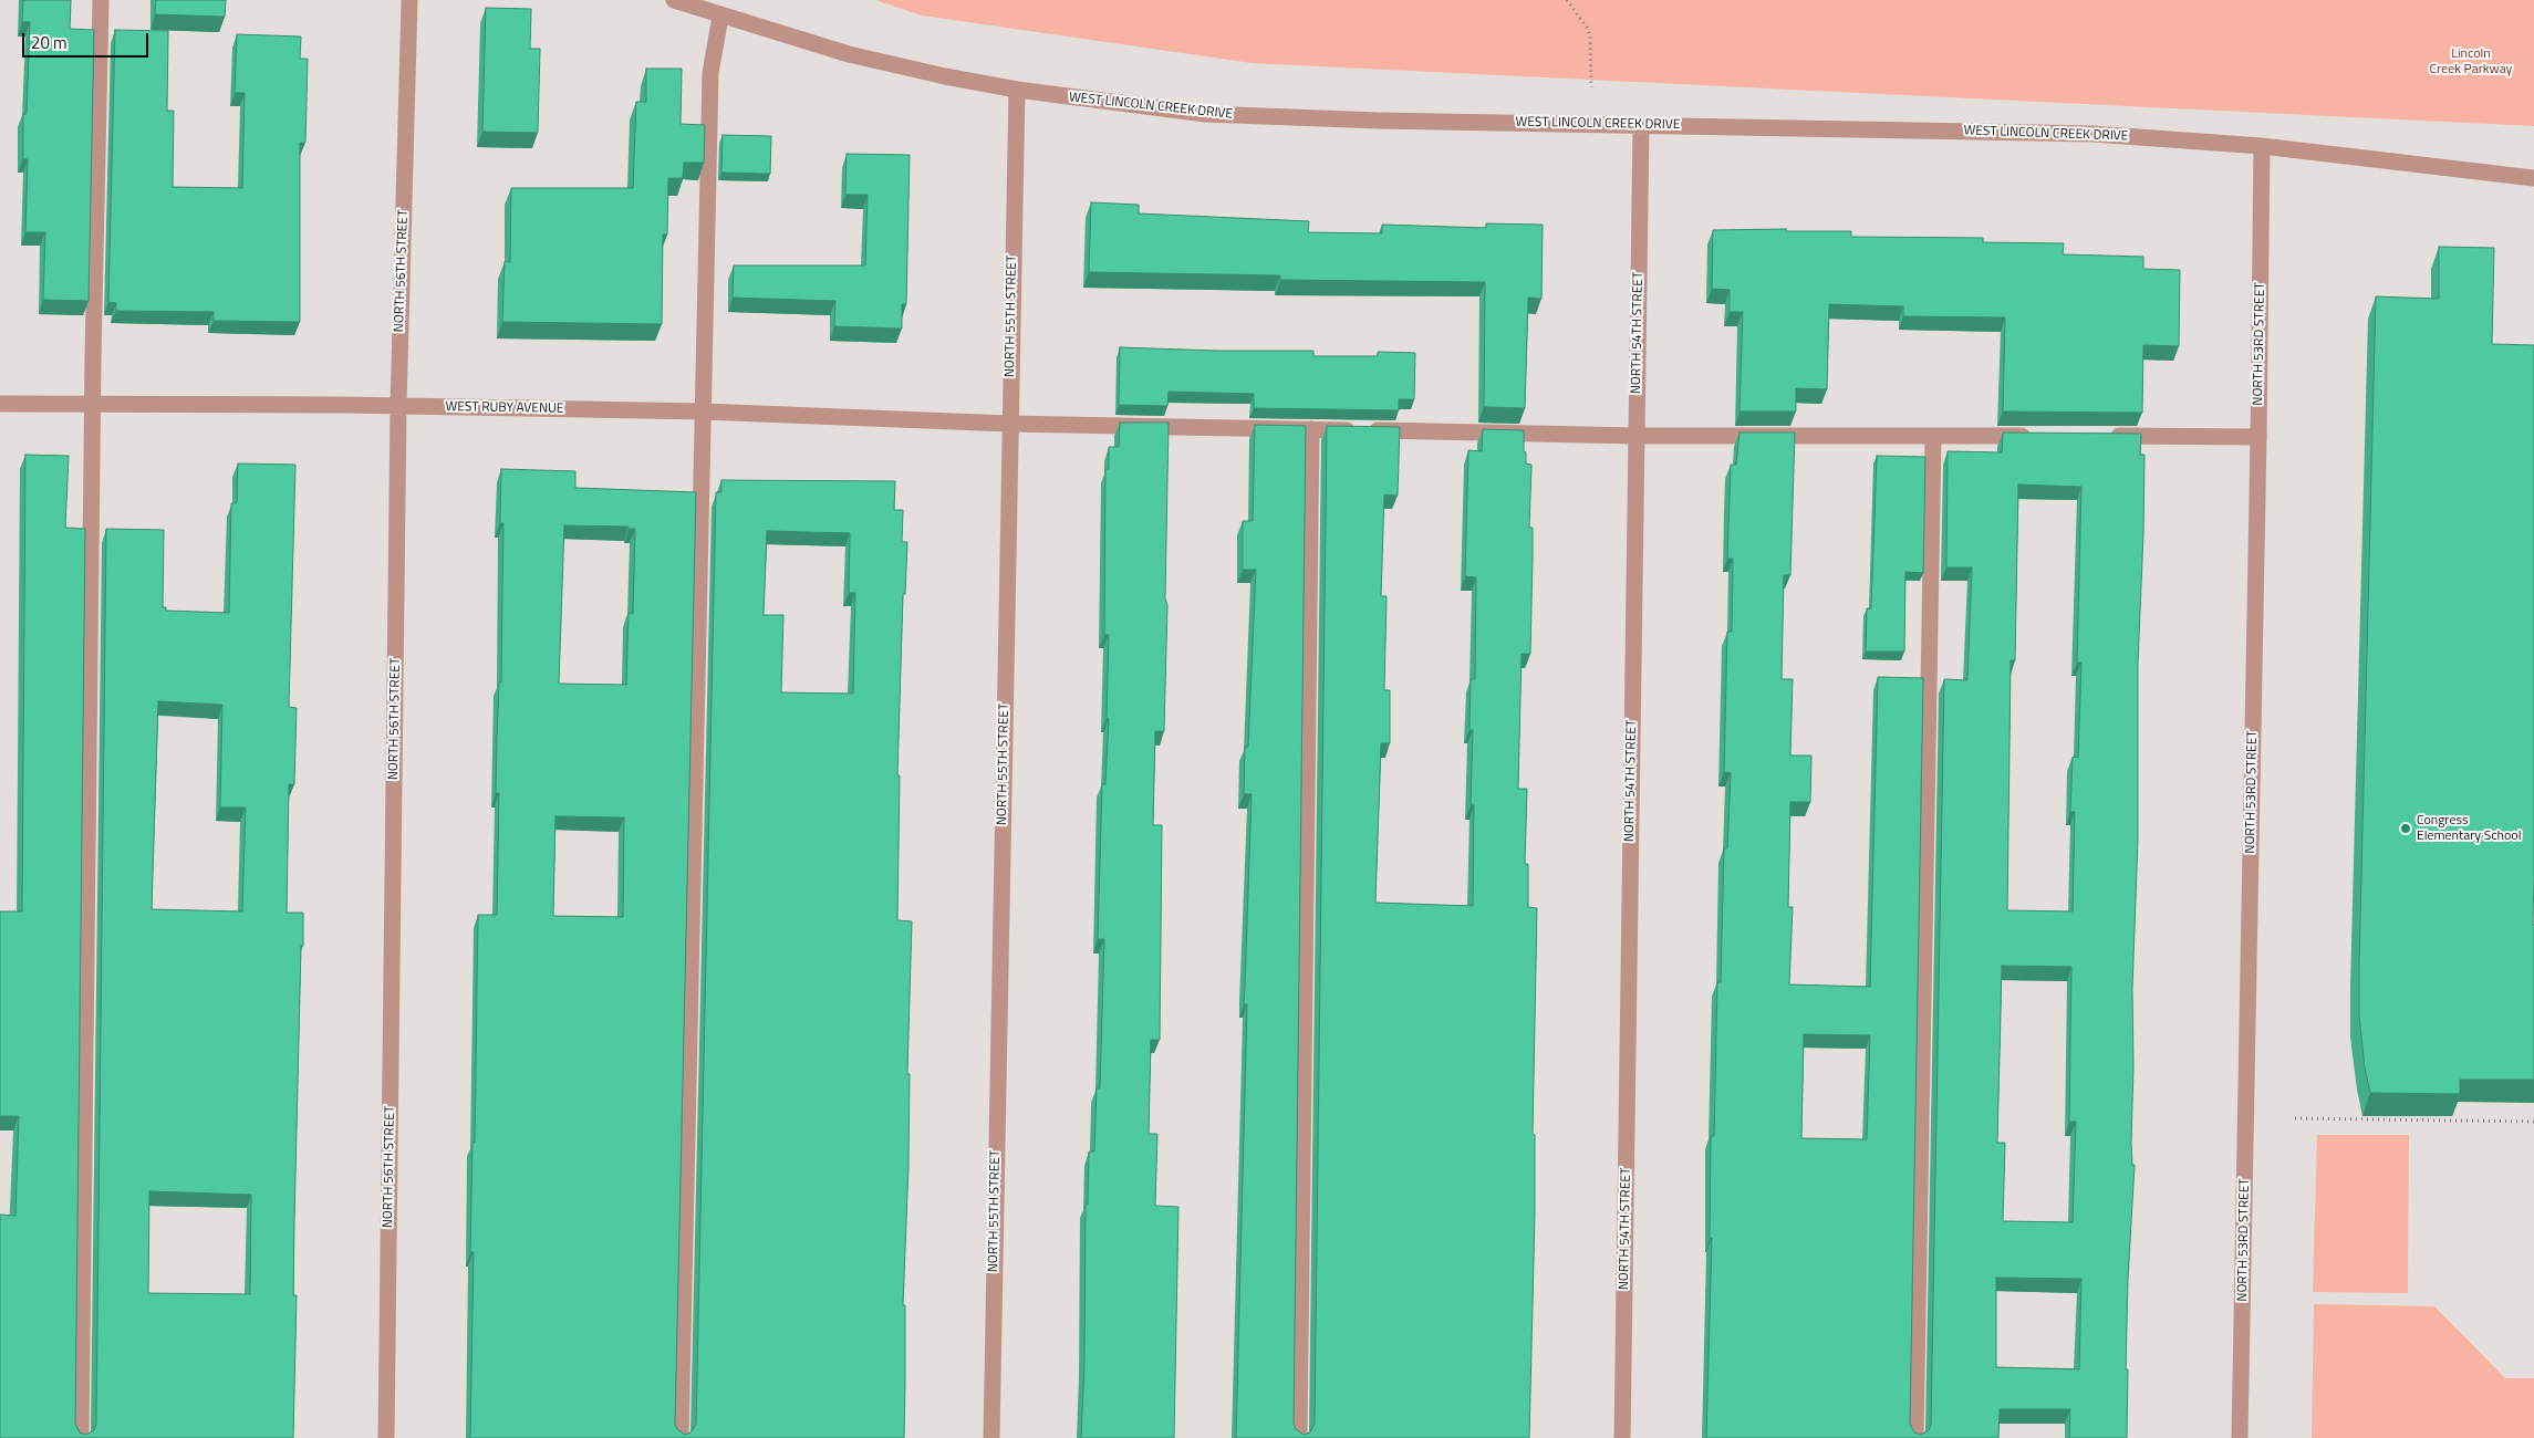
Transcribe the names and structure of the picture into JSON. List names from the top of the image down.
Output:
{
  "streets": {
    "street": [
      "WEST LINCOLN CREEK DRIVE",
      "NORTH 56TH STREET",
      "NORTH 55TH STREET",
      "NORTH 54TH STREET",
      "NORTH 53RD STREET",
      "WEST RUBY AVENUE"
    ]
  },
  "crossings": [
    ["WEST LINCOLN CREEK DRIVE", "NORTH 55TH STREET"],
    ["WEST LINCOLN CREEK DRIVE", "NORTH 54TH STREET"],
    ["WEST LINCOLN CREEK DRIVE", "NORTH 53RD STREET"],
    ["NORTH 56TH STREET", "WEST RUBY AVENUE"],
    ["NORTH 55TH STREET", "WEST RUBY AVENUE"],
    ["NORTH 54TH STREET", "WEST RUBY AVENUE"]
  ],
  "parks": ["Lincoln Creek Parkway"],
  "places": ["Congress Elementary School"],
  "scale_bar": "20 m"
}
